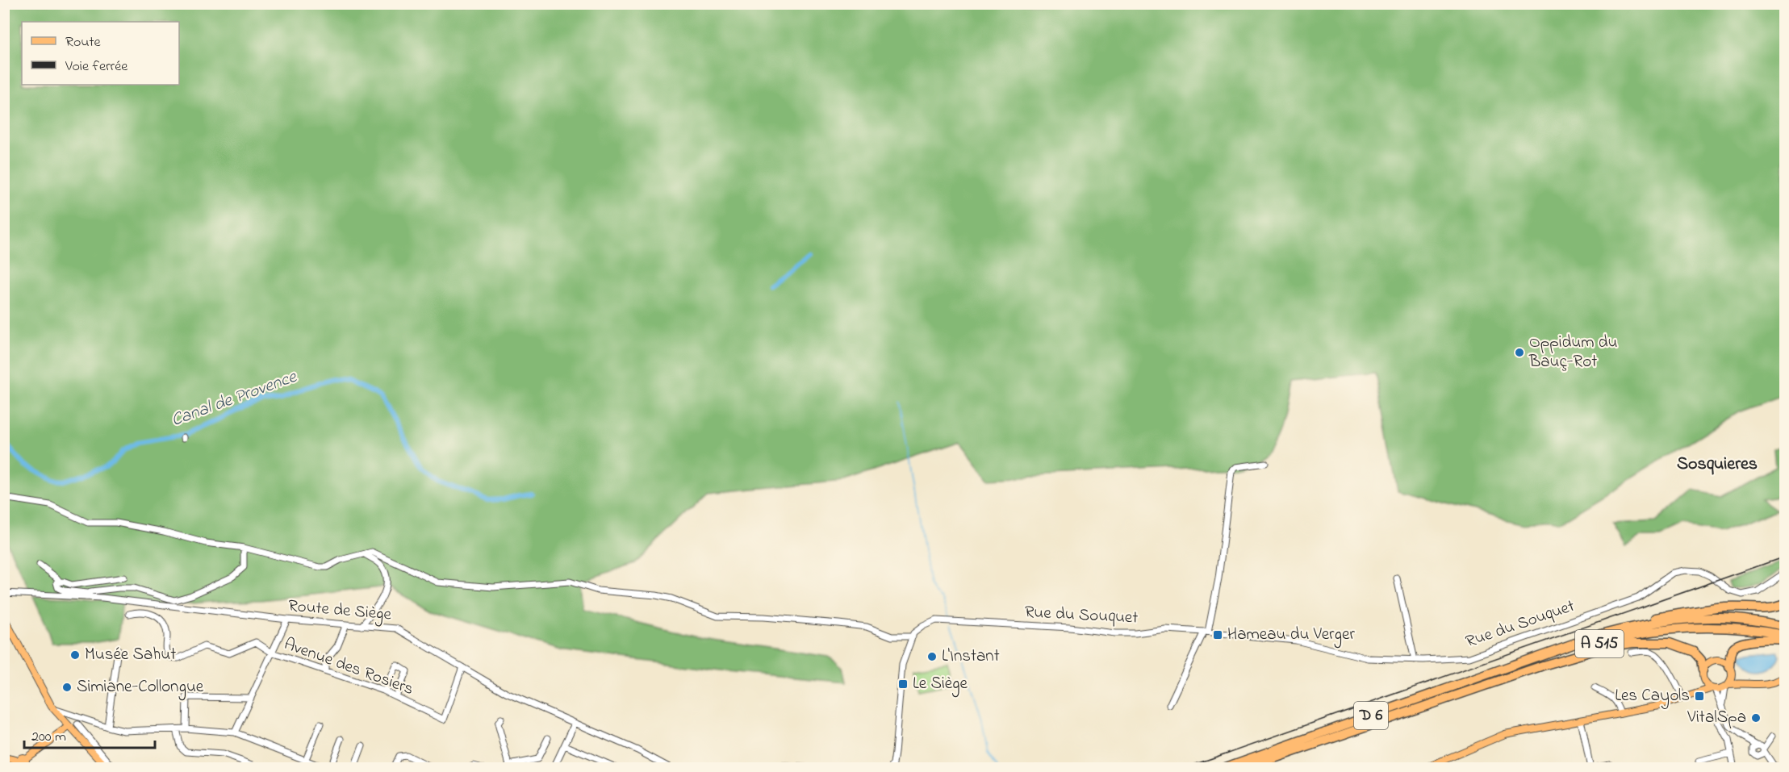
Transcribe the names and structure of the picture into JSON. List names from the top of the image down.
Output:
{
  "streets": {
    "highway": ["A 515", "D 6"],
    "street": ["Route de Siège", "Rue du Souquet", "Avenue des Rosiers"]
  },
  "crossings": [
    ["Route de Siège", "Avenue des Rosiers"],
    ["A 515", "D 6"]
  ],
  "districts": ["Sosquieres"],
  "water": ["Canal de Provence"],
  "places": {
    "other": [
      "Oppidum du Bauç-Rot",
      "Musée Sahut",
      "L'Instant",
      "Simiane-Collongue",
      "VitalSpa"
    ],
    "transit": ["Hameau du Verger", "Le Siège", "Les Cayols"]
  },
  "legend": ["Route", "Voie ferrée"],
  "scale_bar": "200 m"
}
